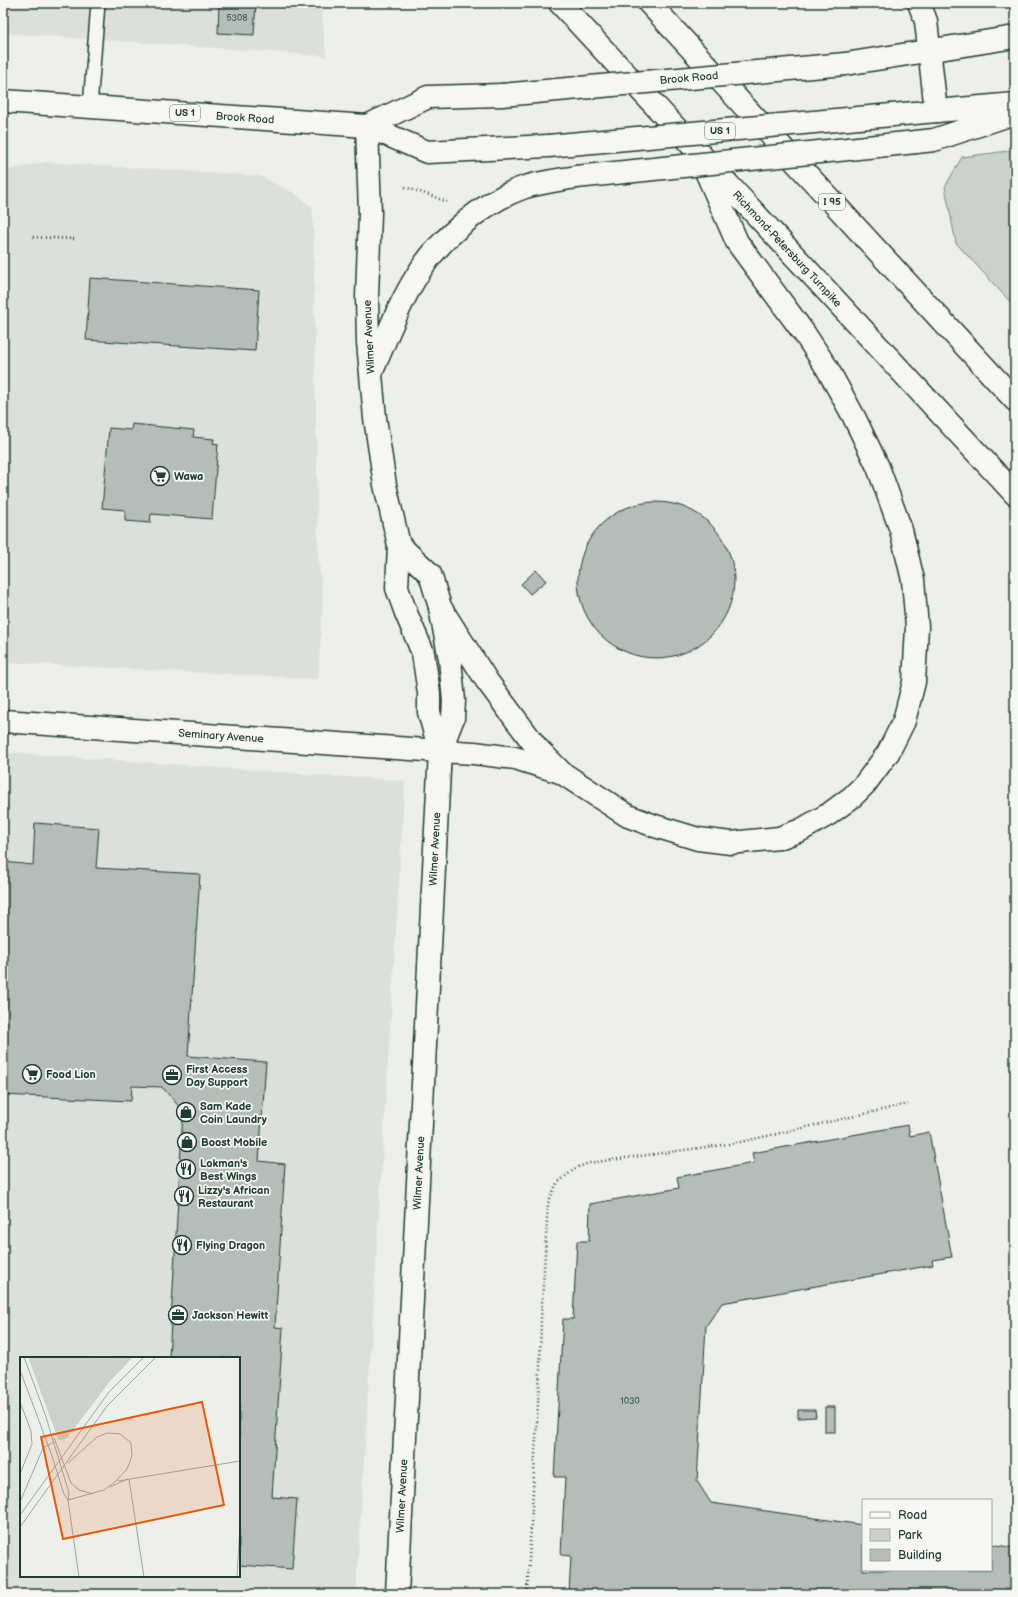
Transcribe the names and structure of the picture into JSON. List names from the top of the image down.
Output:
{
  "streets": {
    "main road": [
      "Brook Road",
      "US 1",
      "I 95",
      "Richmond-Petersburg Turnpike",
      "Wilmer Avenue",
      "Seminary Avenue"
    ]
  },
  "crossings": [
    ["Brook Road", "Wilmer Avenue"],
    ["Wilmer Avenue", "Seminary Avenue"]
  ],
  "places": {
    "supermarket": ["Wawa", "Food Lion"],
    "office": ["First Access Day Support", "Jackson Hewitt"],
    "shop": ["Sam Kade Coin Laundry", "Boost Mobile"],
    "restaurant": ["Lokman's Best Wings", "Lizzy's African Restaurant", "Flying Dragon"]
  },
  "house_numbers": ["5308", "1030"],
  "legend": ["Road", "Park", "Building"]
}
